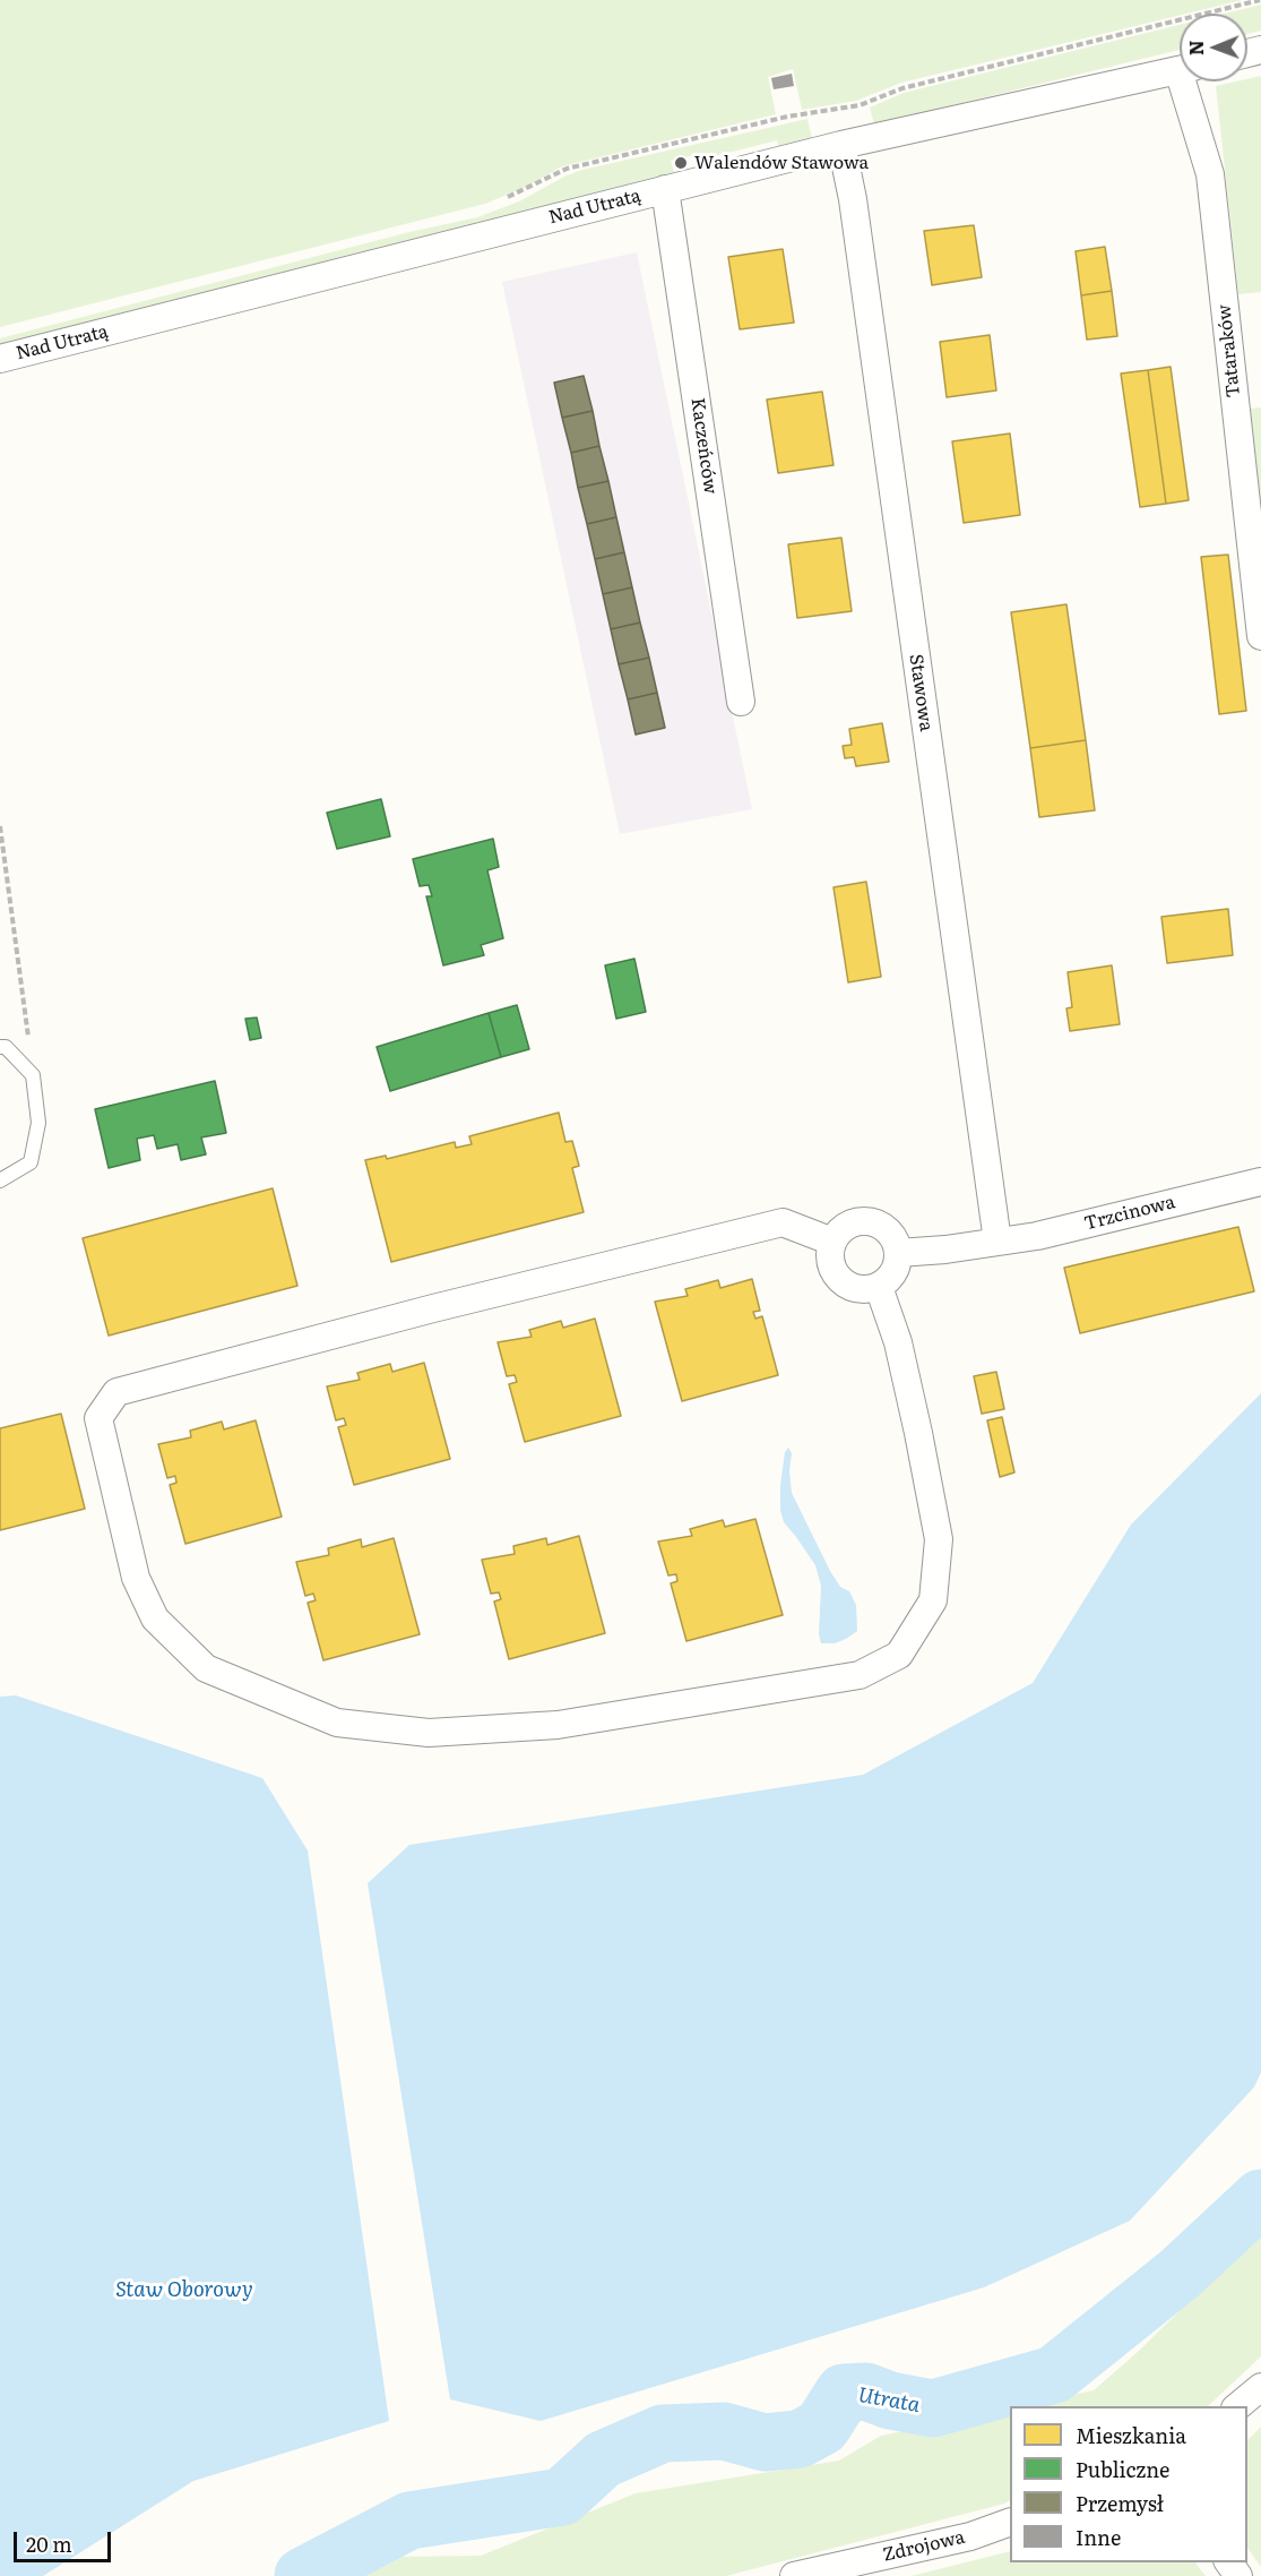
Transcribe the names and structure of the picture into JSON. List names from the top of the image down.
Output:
{
  "streets": {
    "street": [
      "Nad Utratą",
      "Tataraków",
      "Kaczeńców",
      "Stawowa",
      "Trzcinowa",
      "Zdrojowa"
    ]
  },
  "crossings": [
    ["Nad Utratą", "Kaczeńców"],
    ["Nad Utratą", "Stawowa"],
    ["Stawowa", "Trzcinowa"]
  ],
  "water": ["Staw Oborowy", "Utrata"],
  "places": ["Walendów Stawowa"],
  "legend": [
    "Mieszkania",
    "Publiczne",
    "Przemysł",
    "Inne"
  ],
  "scale_bar": "20 m",
  "north": "left"
}
